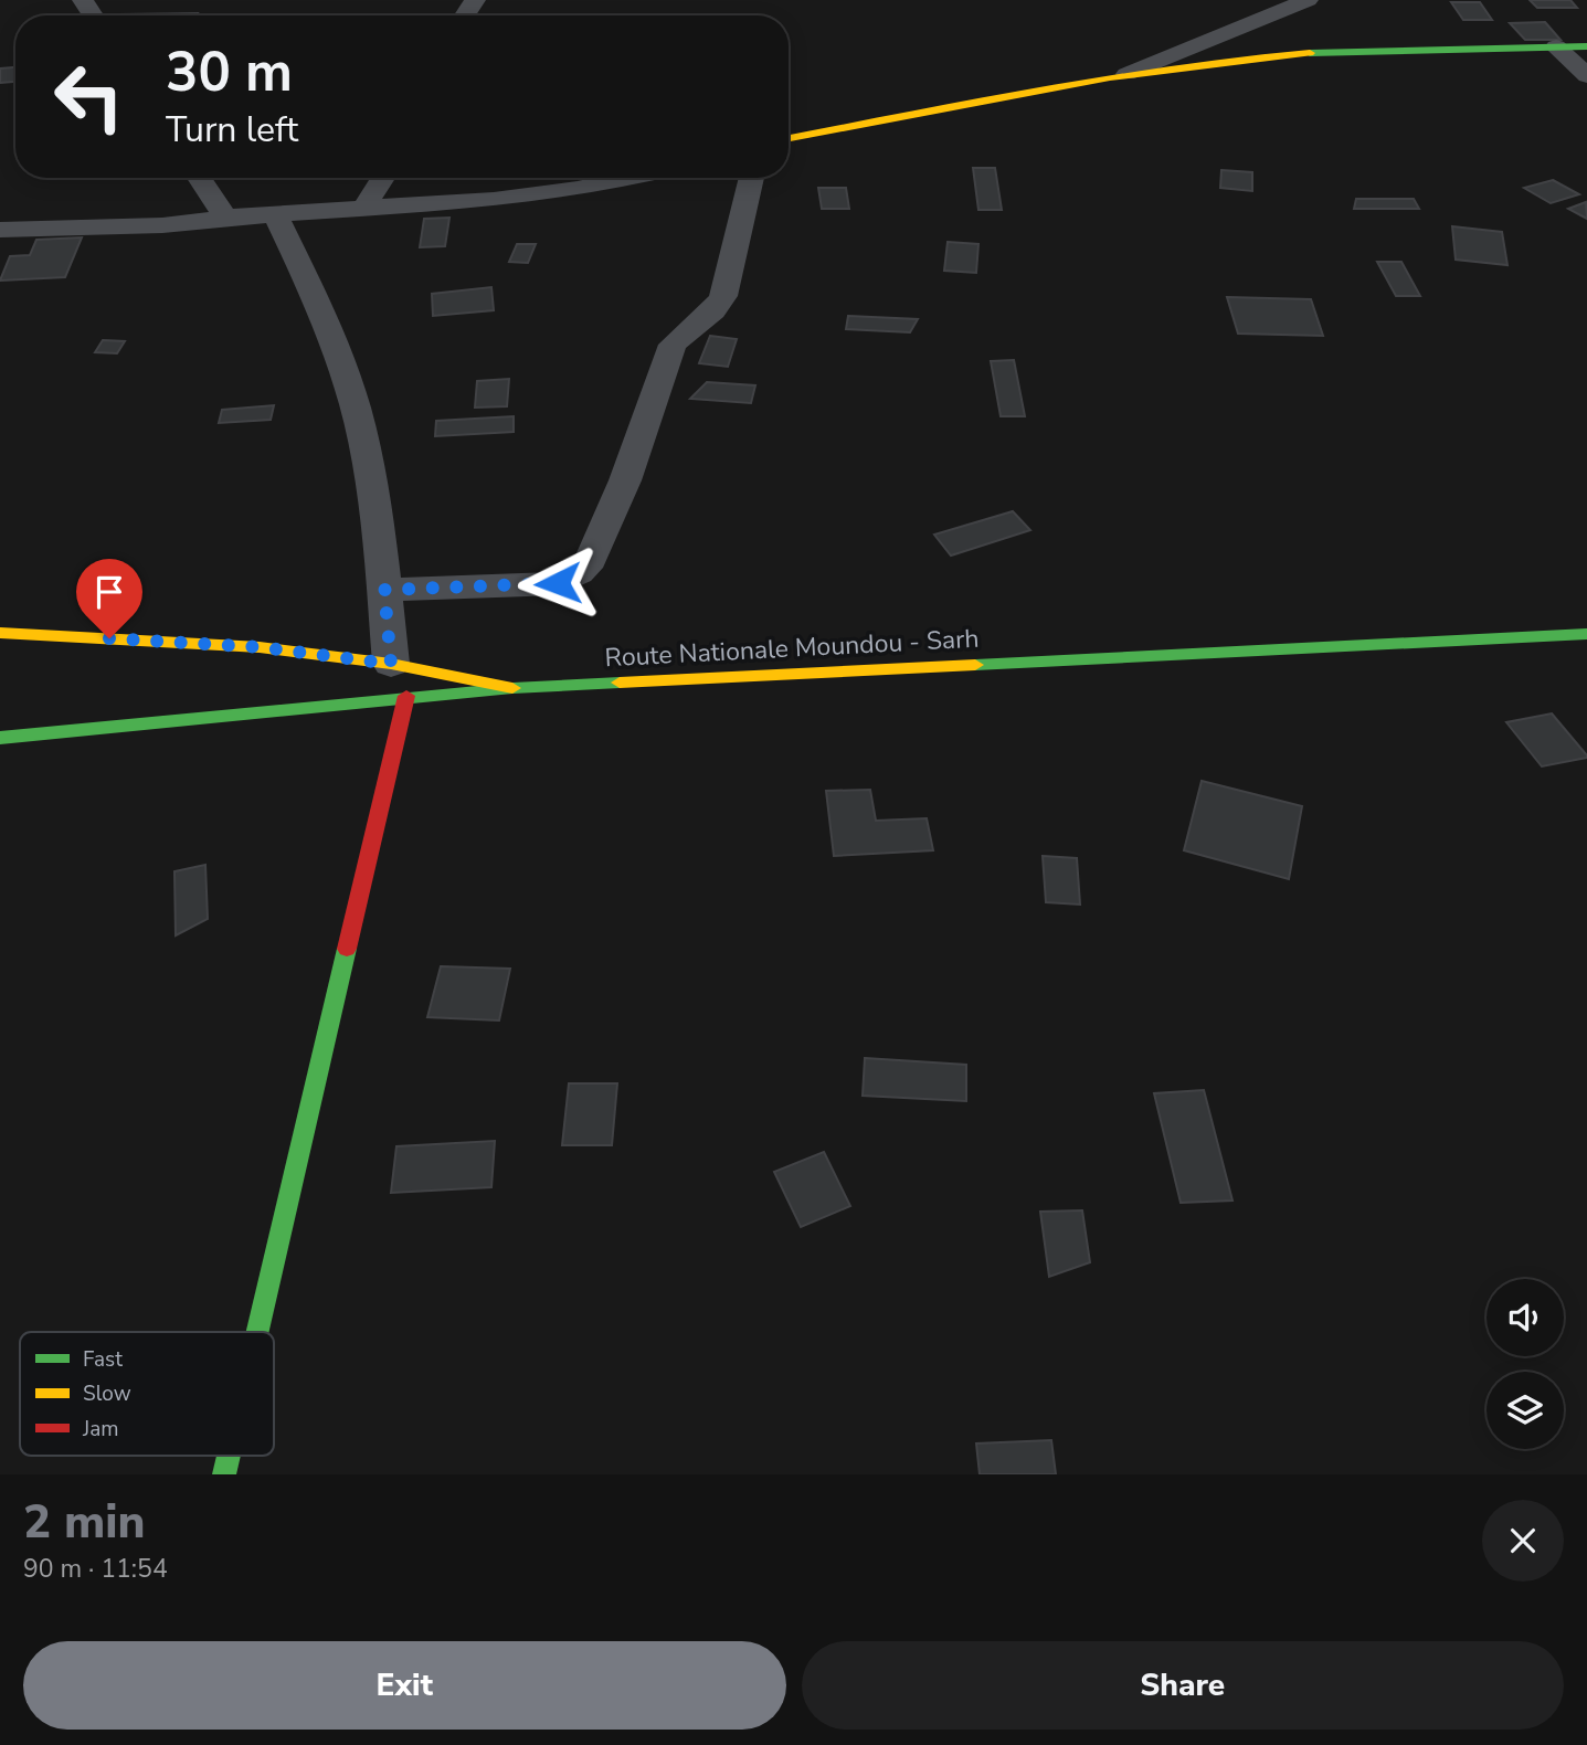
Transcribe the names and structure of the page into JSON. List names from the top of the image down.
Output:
{
  "streets": {
    "main road": ["Route Nationale Moundou - Sarh"]
  },
  "legend": ["Fast", "Slow", "Jam"],
  "page": {
    "turn": ["30 m", "Turn left"],
    "heading": ["2 min", "90 m · 11:54"],
    "buttons": ["Exit", "Share"]
  }
}
